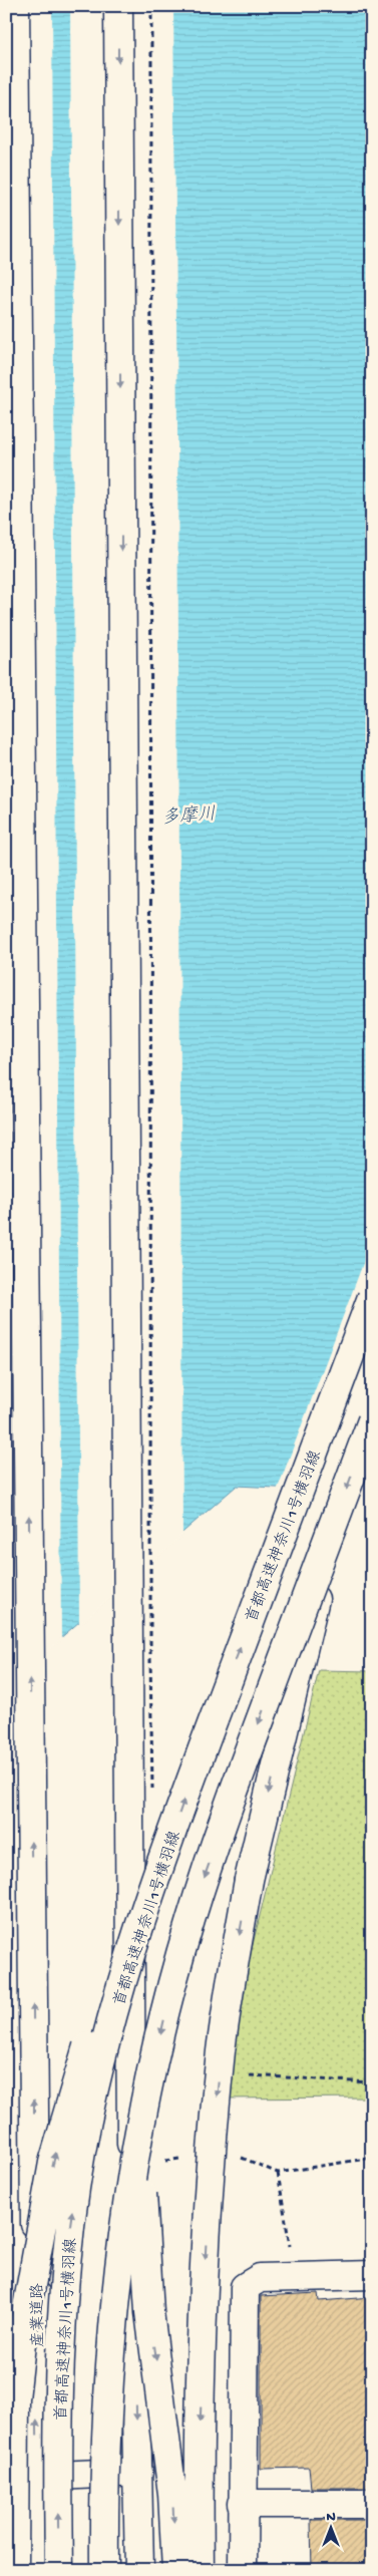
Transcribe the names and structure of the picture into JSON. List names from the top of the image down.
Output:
{
  "streets": {
    "main road": ["首都高速神奈川1号横羽線", "産業道路"]
  },
  "water": ["多摩川"],
  "north": "top"
}
